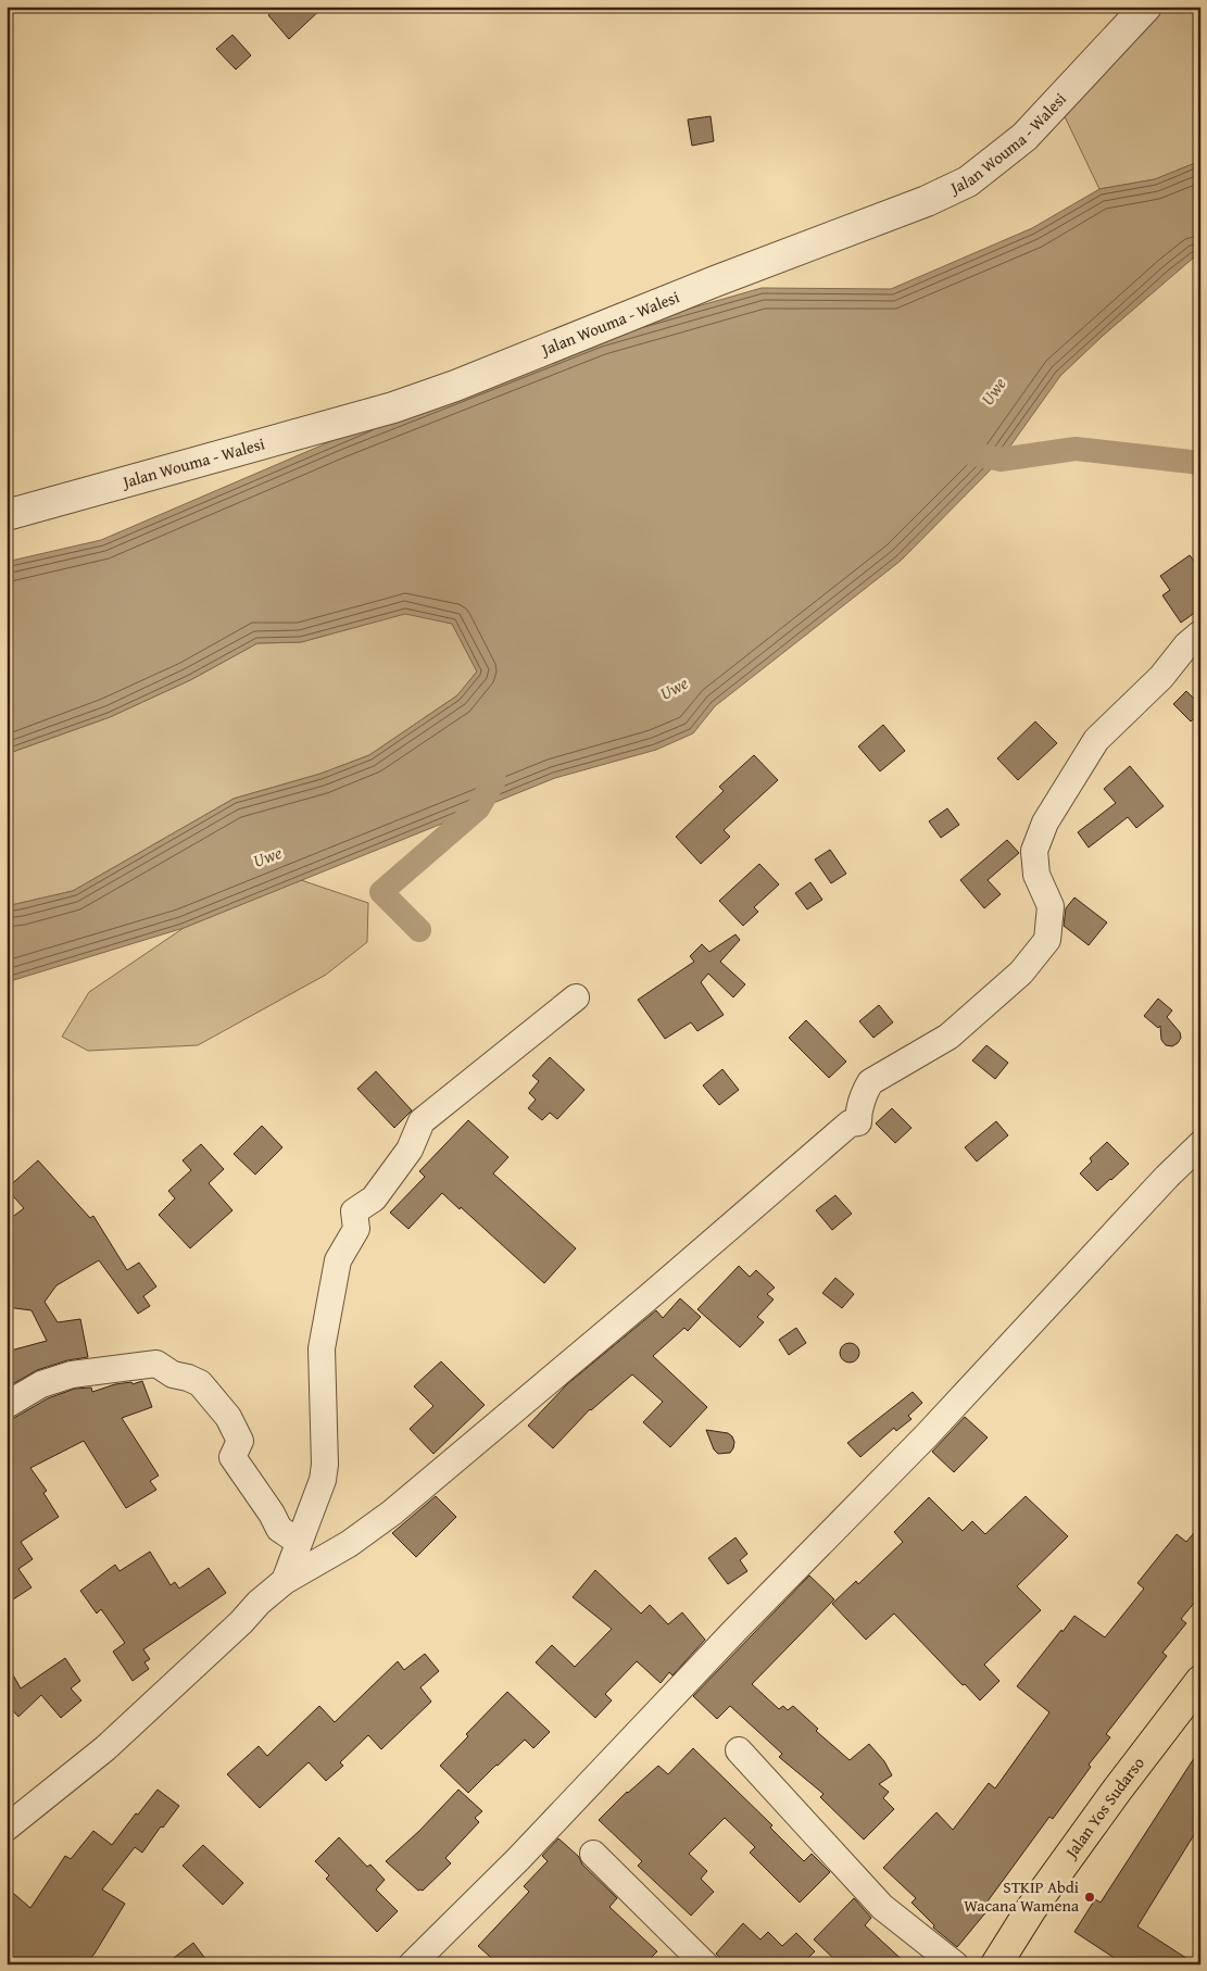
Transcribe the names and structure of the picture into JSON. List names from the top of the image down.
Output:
{
  "streets": {
    "main road": ["Jalan Yos Sudarso"],
    "street": ["Jalan Wouma - Walesi"]
  },
  "water": ["Uwe"],
  "places": ["STKIP Abdi Wacana Wamena"]
}
